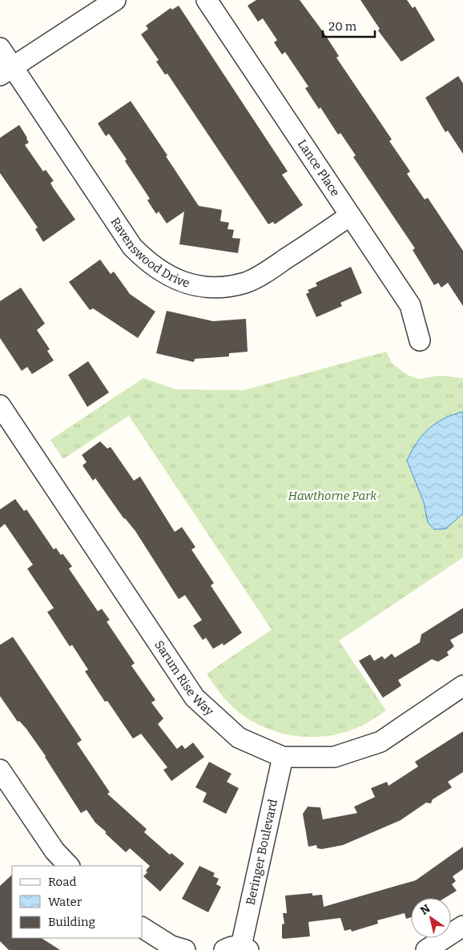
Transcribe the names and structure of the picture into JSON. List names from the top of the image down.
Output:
{
  "streets": {
    "street": [
      "Lance Place",
      "Ravenswood Drive",
      "Sarum Rise Way",
      "Beringer Boulevard"
    ]
  },
  "crossings": [
    ["Lance Place", "Ravenswood Drive"],
    ["Sarum Rise Way", "Beringer Boulevard"]
  ],
  "parks": ["Hawthorne Park"],
  "legend": ["Road", "Water", "Building"],
  "scale_bar": "20 m",
  "north": "top left"
}
